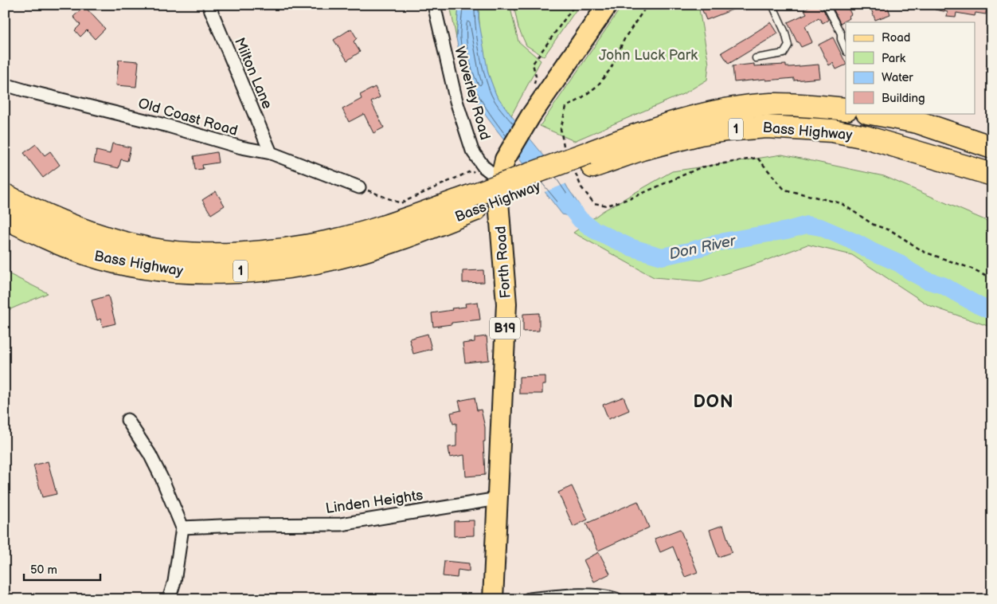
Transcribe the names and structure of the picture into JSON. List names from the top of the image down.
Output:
{
  "streets": {
    "highway": ["1", "Bass Highway"],
    "main road": ["Forth Road", "B19"],
    "street": [
      "Milton Lane",
      "Waverley Road",
      "Old Coast Road",
      "Linden Heights"
    ]
  },
  "crossings": [
    ["Milton Lane", "Old Coast Road"],
    ["Waverley Road", "Forth Road"],
    ["Forth Road", "Linden Heights"]
  ],
  "districts": ["DON"],
  "water": ["Don River"],
  "parks": ["John Luck Park"],
  "legend": [
    "Road",
    "Park",
    "Water",
    "Building"
  ],
  "scale_bar": "50 m"
}
